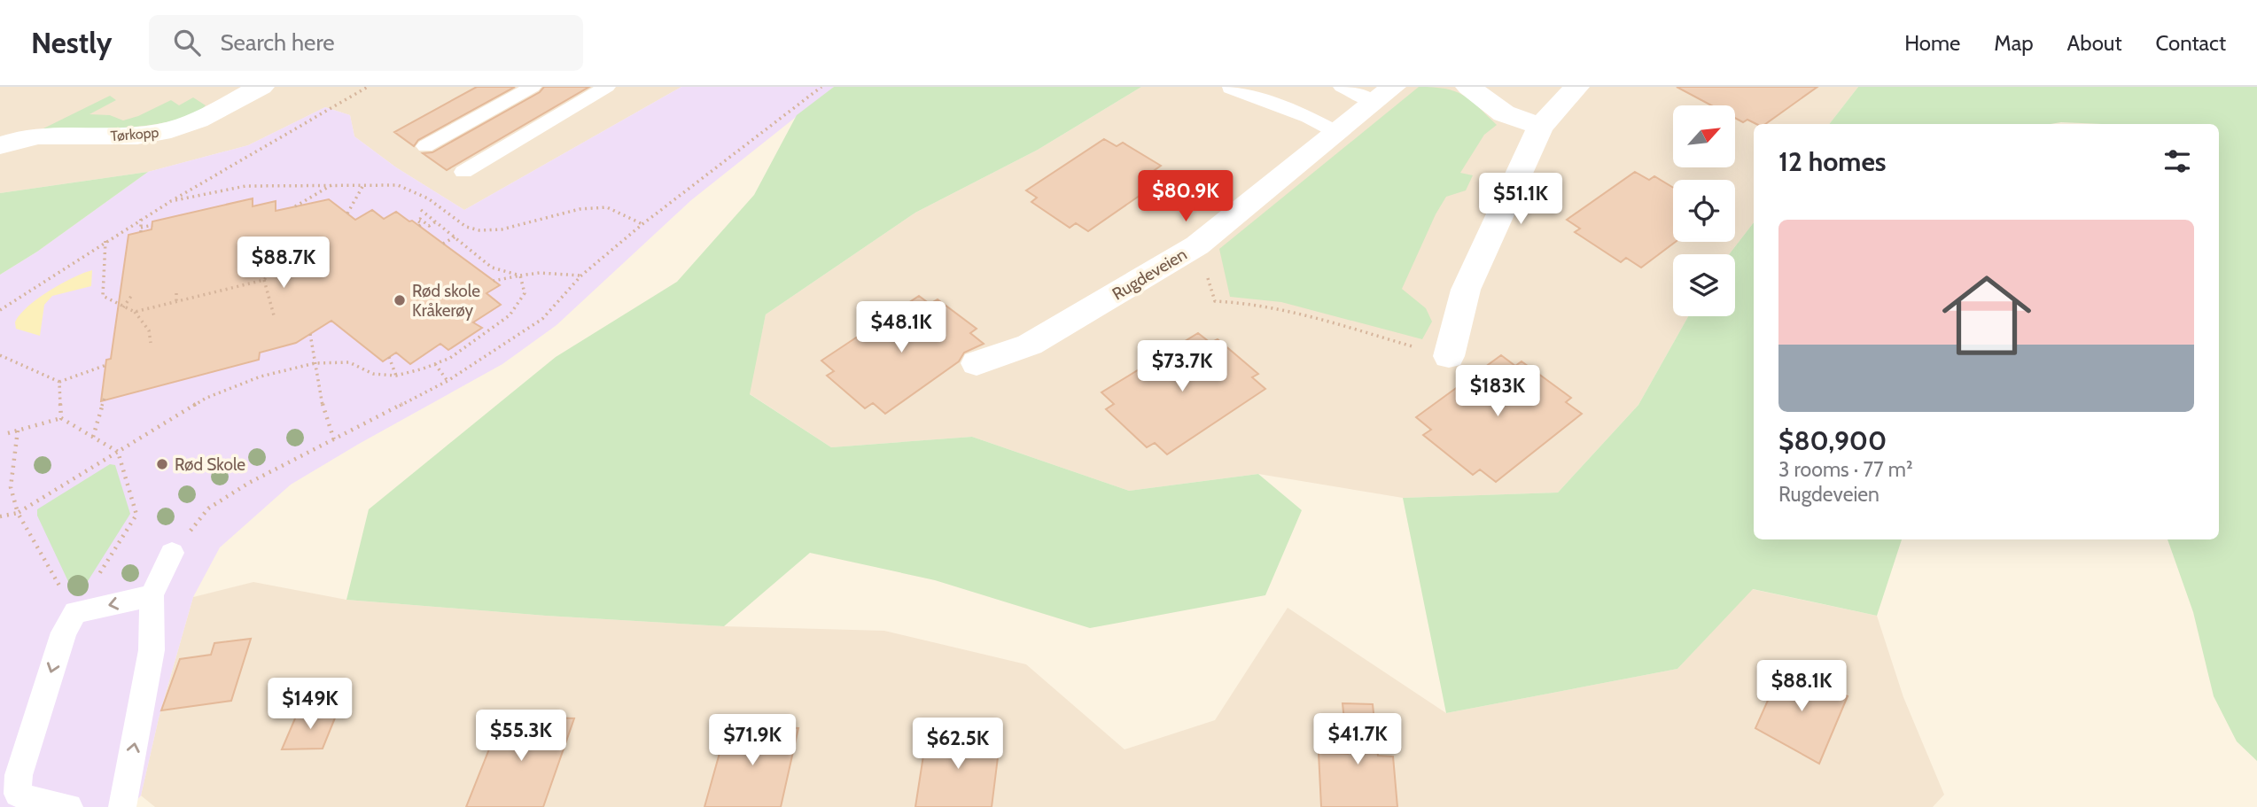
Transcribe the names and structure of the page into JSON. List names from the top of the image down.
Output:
{
  "streets": {
    "street": ["Tørkopp", "Rugdeveien"]
  },
  "places": ["Rød skole Kråkerøy", "Rød Skole"],
  "north": "top right",
  "page": {
    "header": "Nestly",
    "search": "Search here",
    "nav": [
      "Home",
      "Map",
      "About",
      "Contact"
    ],
    "heading": "12 homes",
    "price": [
      "$80.9K",
      "$51.1K",
      "$88.7K",
      "$48.1K",
      "$73.7K",
      "$183K",
      "$88.1K",
      "$149K",
      "$55.3K",
      "$41.7K",
      "$71.9K",
      "$62.5K"
    ],
    "list": [
      {
        "name": "$80,900",
        "note": "3 rooms · 77 m² · Rugdeveien"
      }
    ]
  }
}
